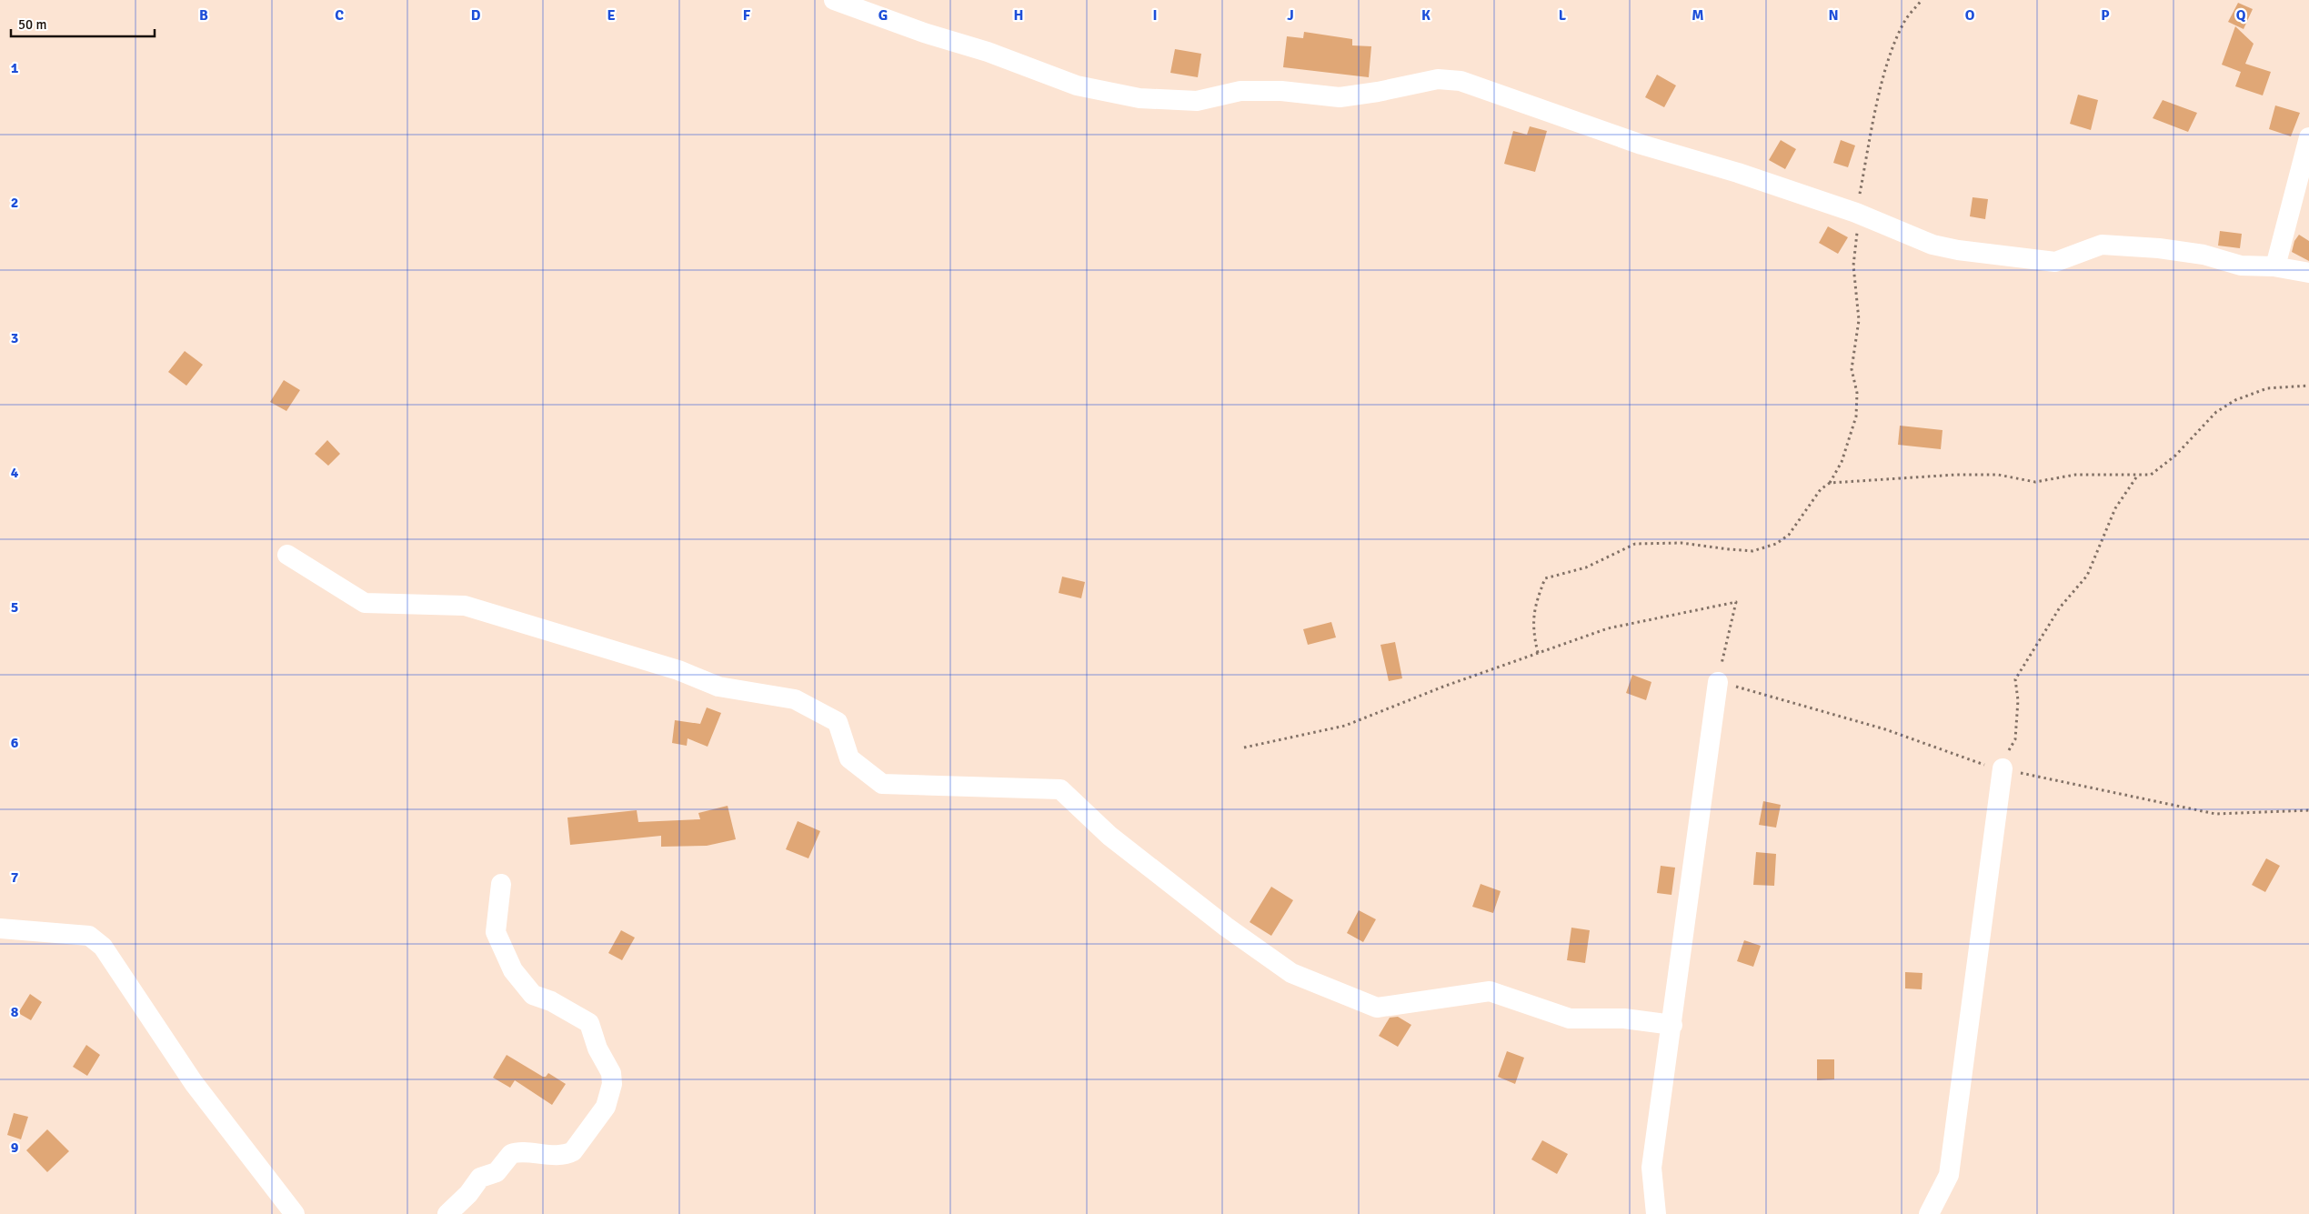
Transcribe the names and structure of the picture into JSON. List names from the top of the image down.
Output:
{
  "scale_bar": "50 m",
  "grid": {
    "columns": [
      "B",
      "C",
      "D",
      "E",
      "F",
      "G",
      "H",
      "I",
      "J",
      "K",
      "L",
      "M",
      "N",
      "O",
      "P",
      "Q"
    ],
    "rows": [
      "1",
      "2",
      "3",
      "4",
      "5",
      "6",
      "7",
      "8",
      "9"
    ]
  }
}
